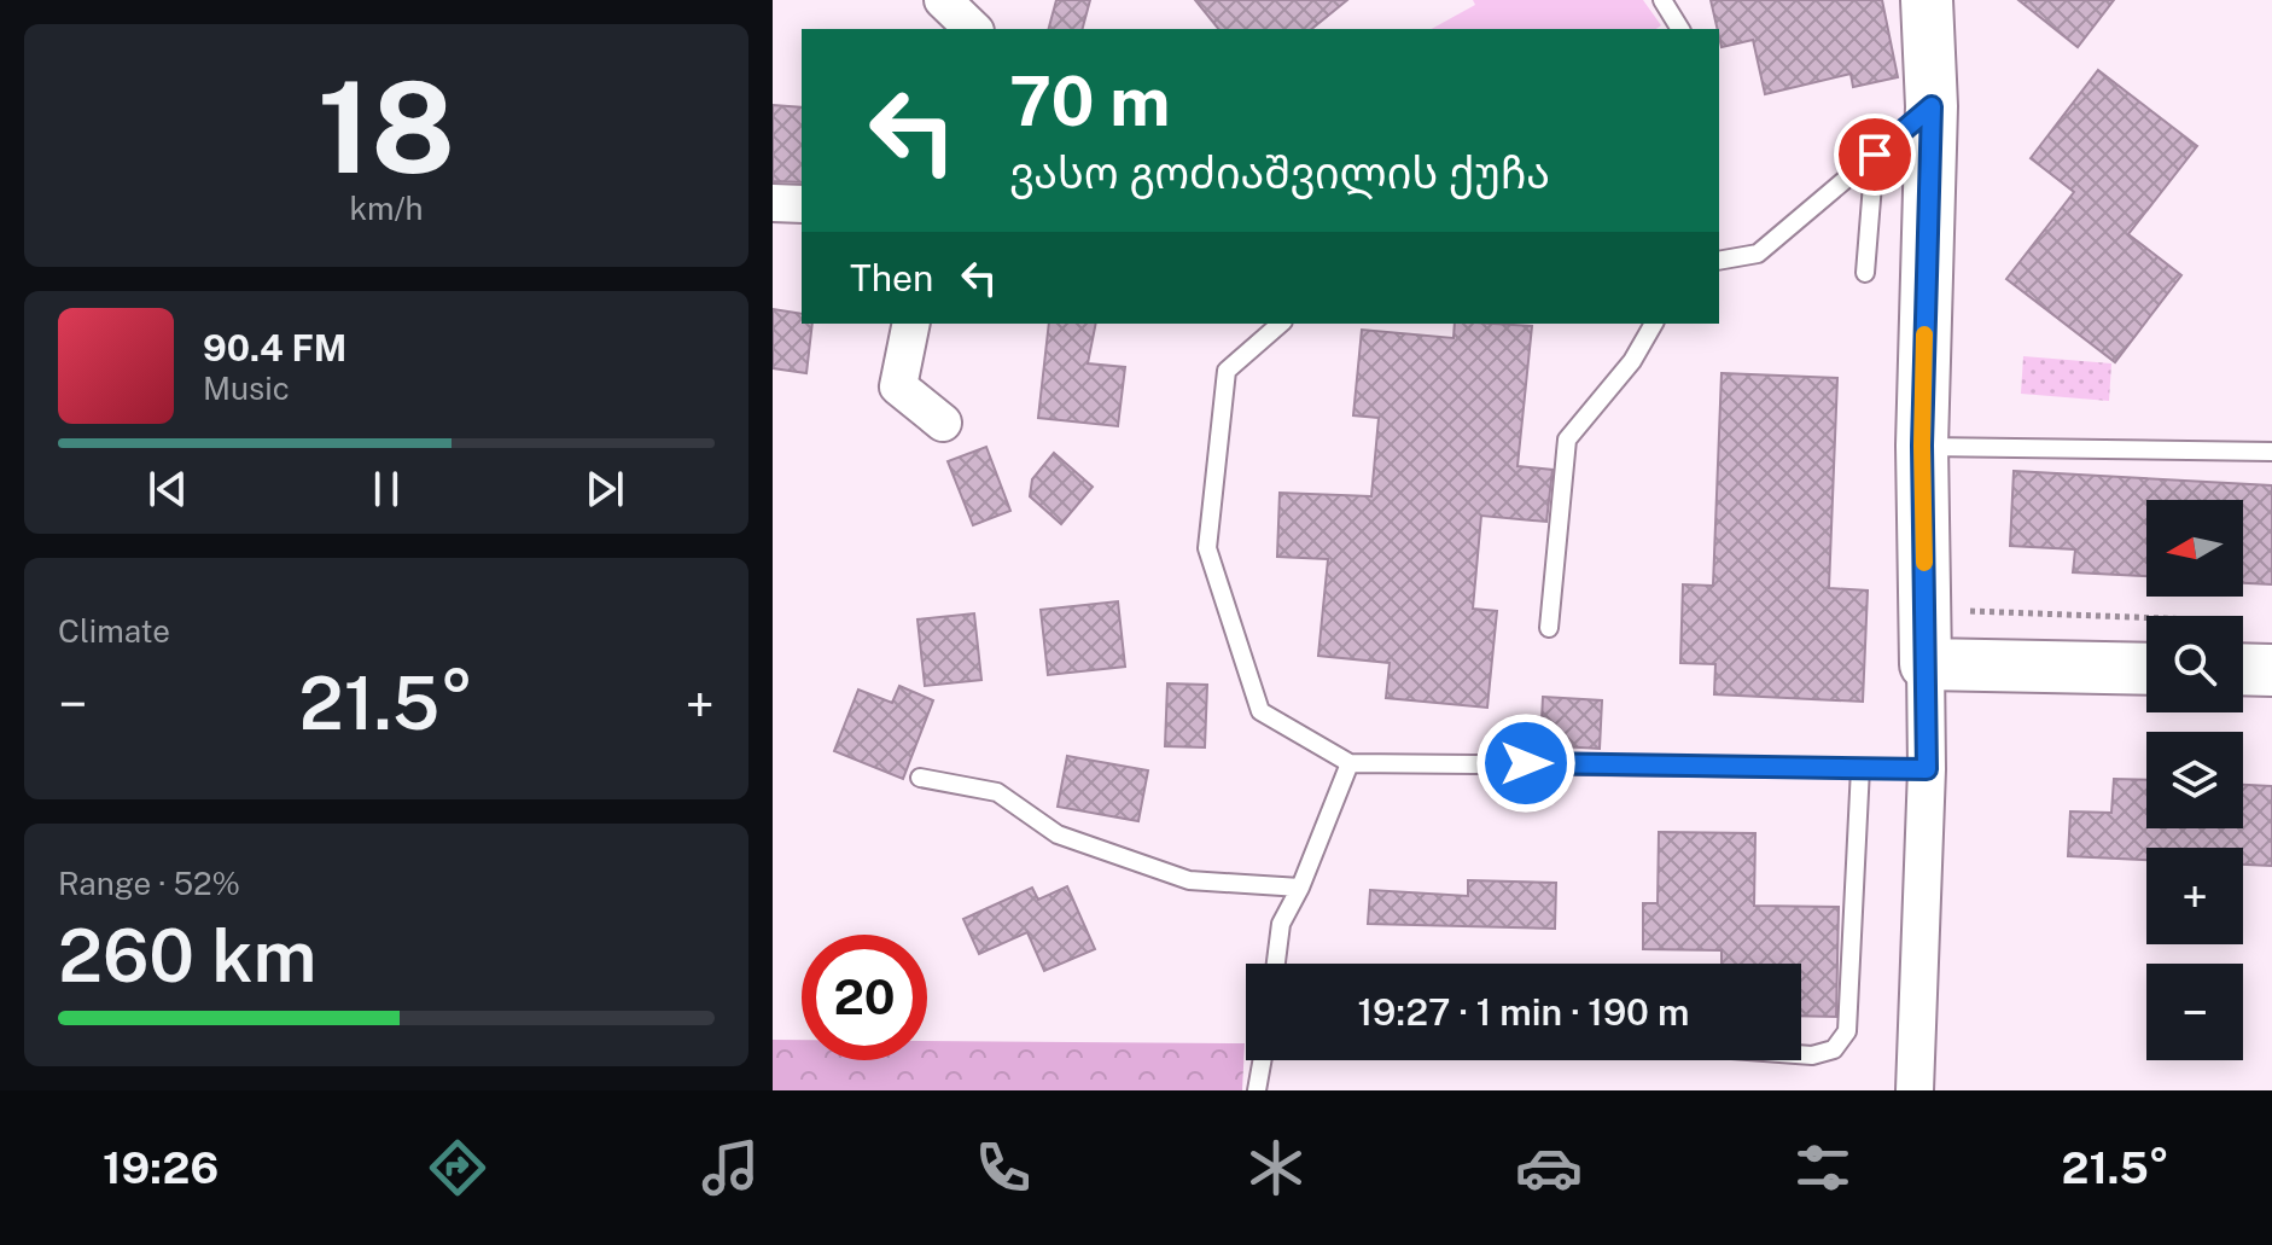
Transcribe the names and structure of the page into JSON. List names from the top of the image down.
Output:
{
  "north": "left",
  "page": {
    "tile": [
      ["18", "km/h"],
      "Climate",
      ["Range · 52%", "260 km"]
    ],
    "turn": ["70 m", "ვასო გოძიაშვილის ქუჩა"],
    "then": "Then",
    "song": ["90.4 FM", "Music"],
    "map_buttons": ["+", "−"],
    "heat": ["−", "21.5°", "+"],
    "limit": "20",
    "trip": "19:27 · 1 min · 190 m",
    "tabs": ["19:26", "21.5°"]
  }
}
